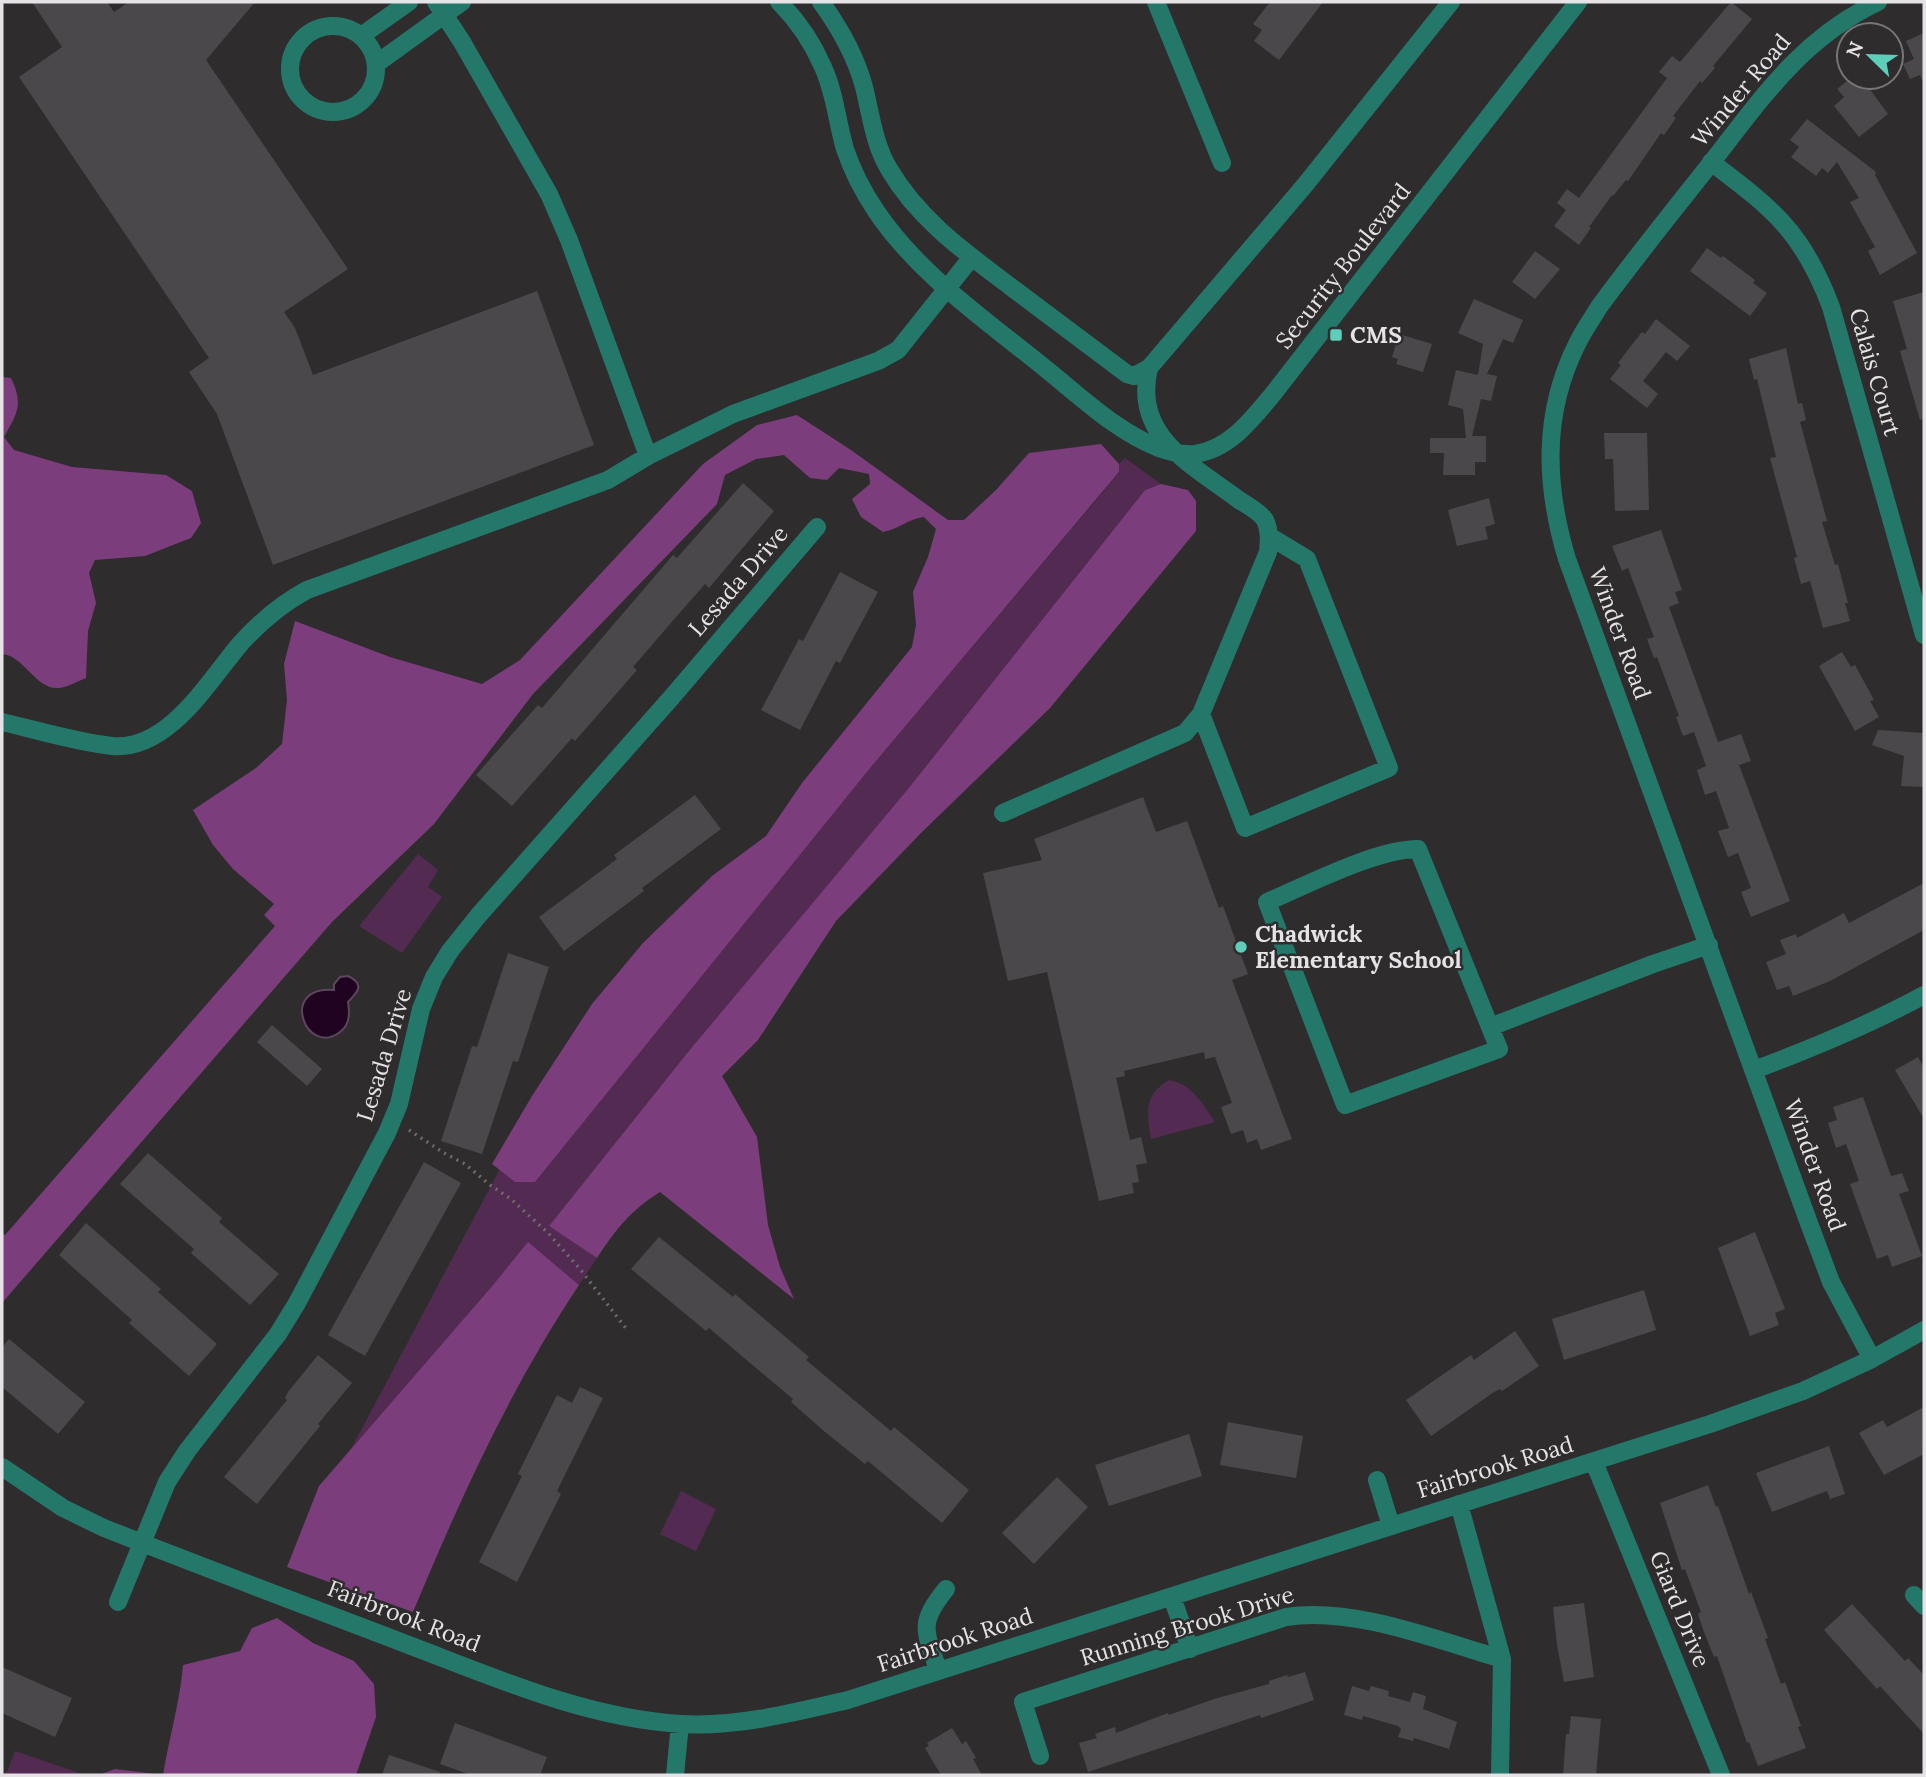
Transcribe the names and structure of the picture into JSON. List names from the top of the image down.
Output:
{
  "streets": {
    "street": [
      "Winder Road",
      "Security Boulevard",
      "Calais Court",
      "Lesada Drive",
      "Fairbrook Road",
      "Giard Drive",
      "Running Brook Drive"
    ]
  },
  "crossings": [
    ["Winder Road", "Calais Court"],
    ["Winder Road", "Fairbrook Road"],
    ["Lesada Drive", "Fairbrook Road"],
    ["Fairbrook Road", "Giard Drive"]
  ],
  "places": {
    "transit": ["CMS"],
    "other": ["Chadwick Elementary School"]
  },
  "north": "top left"
}
